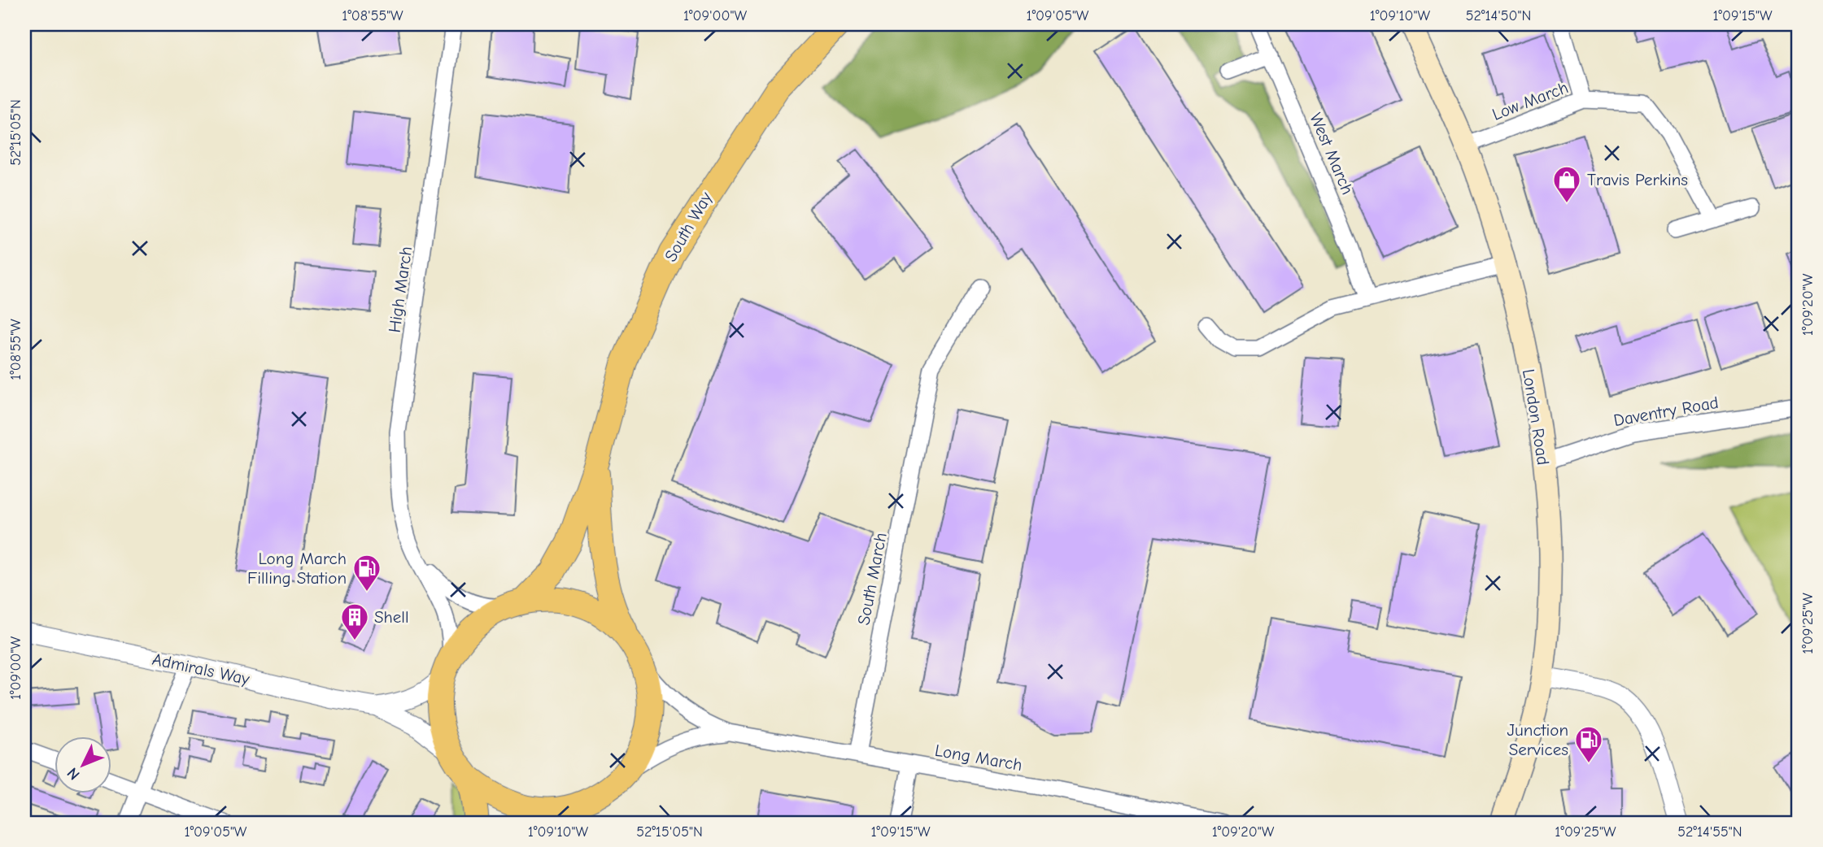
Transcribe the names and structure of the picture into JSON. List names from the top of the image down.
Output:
{
  "streets": {
    "main road": ["South Way", "London Road"],
    "street": [
      "Low March",
      "West March",
      "High March",
      "Daventry Road",
      "South March",
      "Admirals Way",
      "Long March"
    ]
  },
  "crossings": [
    ["Low March", "London Road"],
    ["South Way", "High March"],
    ["South Way", "Admirals Way"],
    ["High March", "Admirals Way"],
    ["Daventry Road", "London Road"],
    ["South March", "Long March"]
  ],
  "places": {
    "shop": ["Travis Perkins"],
    "fuel station": ["Long March Filling Station", "Junction Services"],
    "building": ["Shell"]
  },
  "north": "bottom left",
  "coordinates": [
    "1°08'55\"W",
    "1°09'00\"W",
    "1°09'05\"W",
    "1°09'10\"W",
    "52°14'50\"N",
    "1°09'15\"W",
    "52°15'05\"N",
    "1°09'20\"W",
    "1°09'25\"W",
    "52°14'55\"N"
  ]
}
